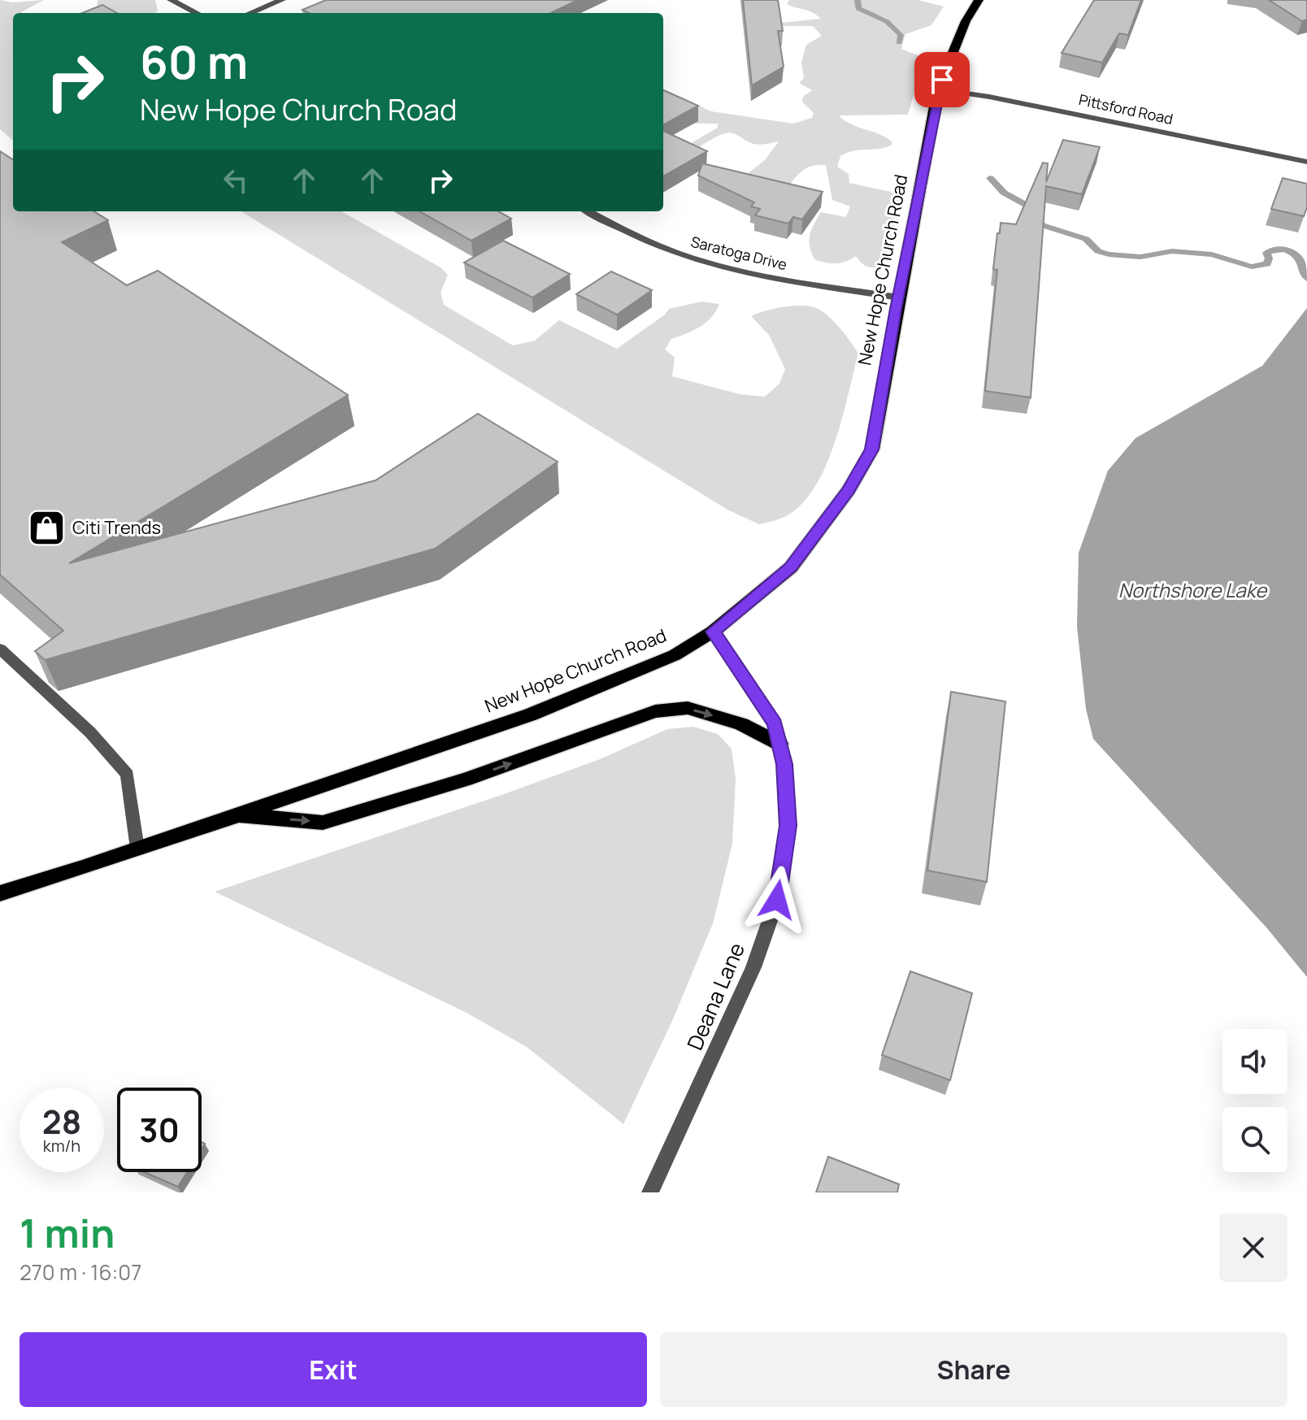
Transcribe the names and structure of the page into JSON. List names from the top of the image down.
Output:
{
  "streets": {
    "main road": ["New Hope Church Road"],
    "street": ["Pittsford Road", "Saratoga Drive", "Deana Lane"]
  },
  "crossings": [
    ["Pittsford Road", "New Hope Church Road"],
    ["Saratoga Drive", "New Hope Church Road"],
    ["New Hope Church Road", "Deana Lane"]
  ],
  "water": ["Northshore Lake"],
  "places": {
    "shop": ["Citi Trends"]
  },
  "page": {
    "turn": ["60 m", "New Hope Church Road"],
    "speed": "28 km/h",
    "limit": "30",
    "heading": ["1 min", "270 m · 16:07"],
    "buttons": ["Exit", "Share"]
  }
}
